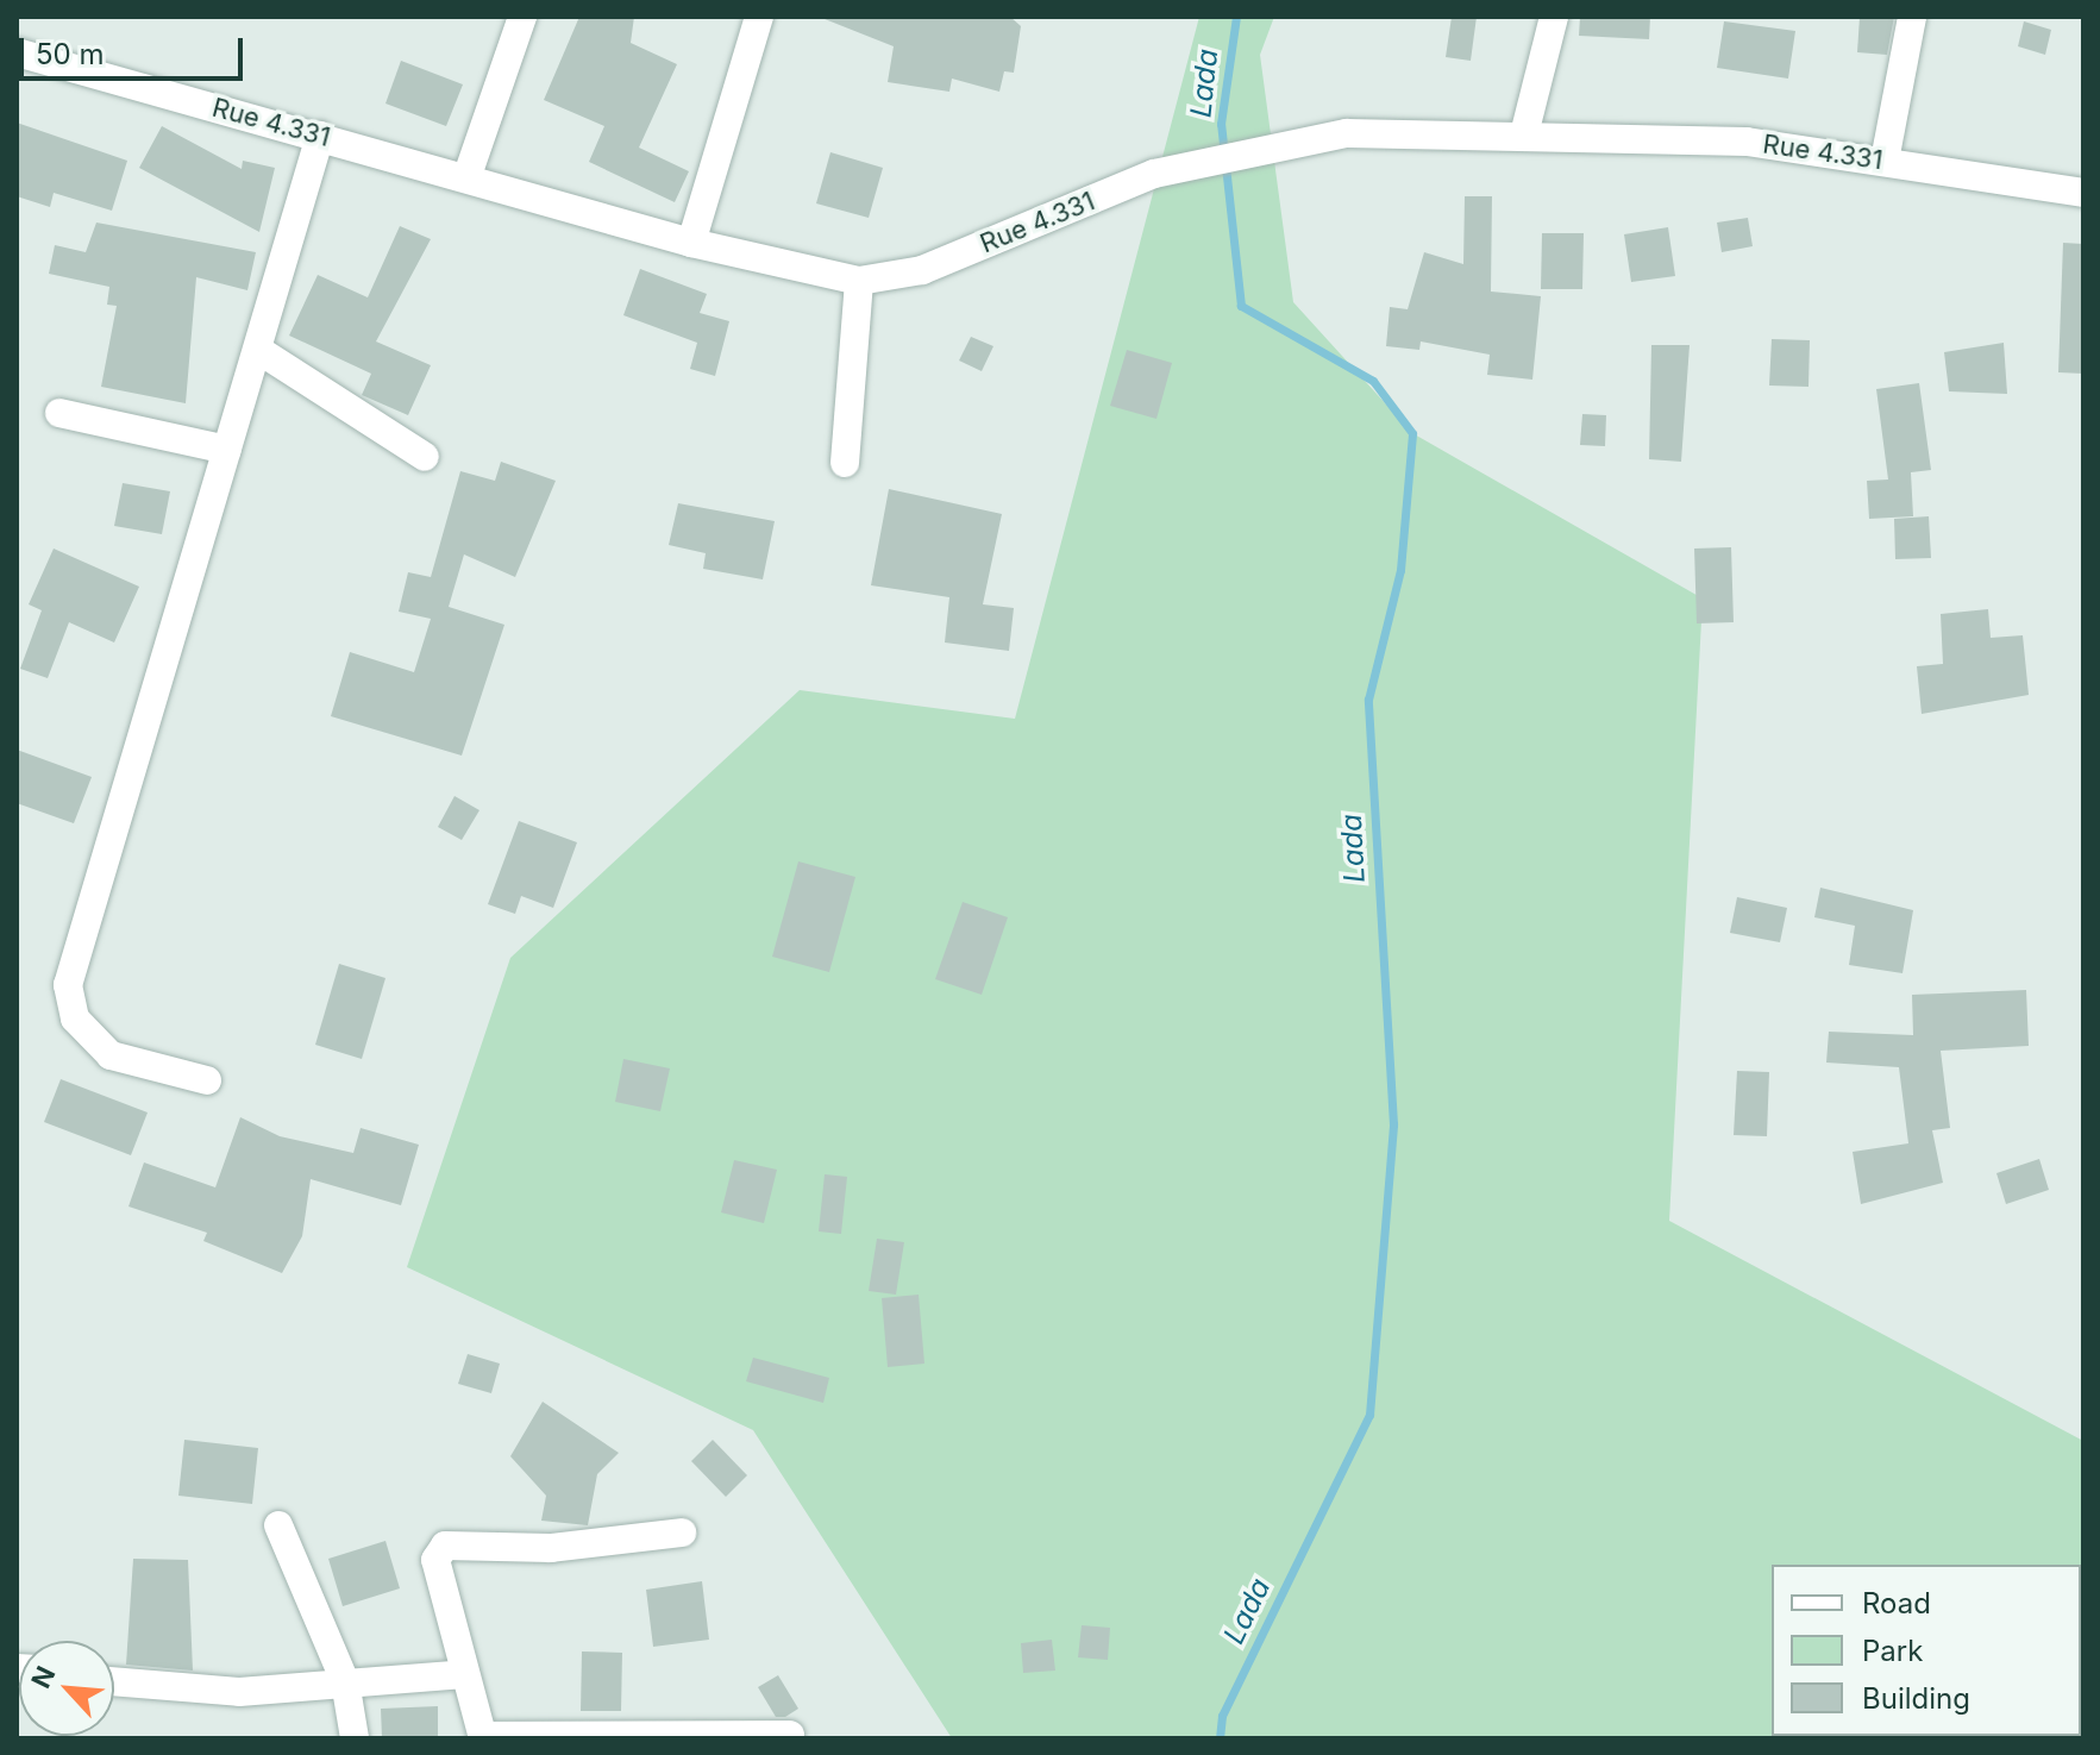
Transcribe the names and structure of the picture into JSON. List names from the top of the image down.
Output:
{
  "streets": {
    "street": ["Rue 4.331"]
  },
  "water": ["Lada"],
  "legend": ["Road", "Park", "Building"],
  "scale_bar": "50 m",
  "north": "top left"
}
